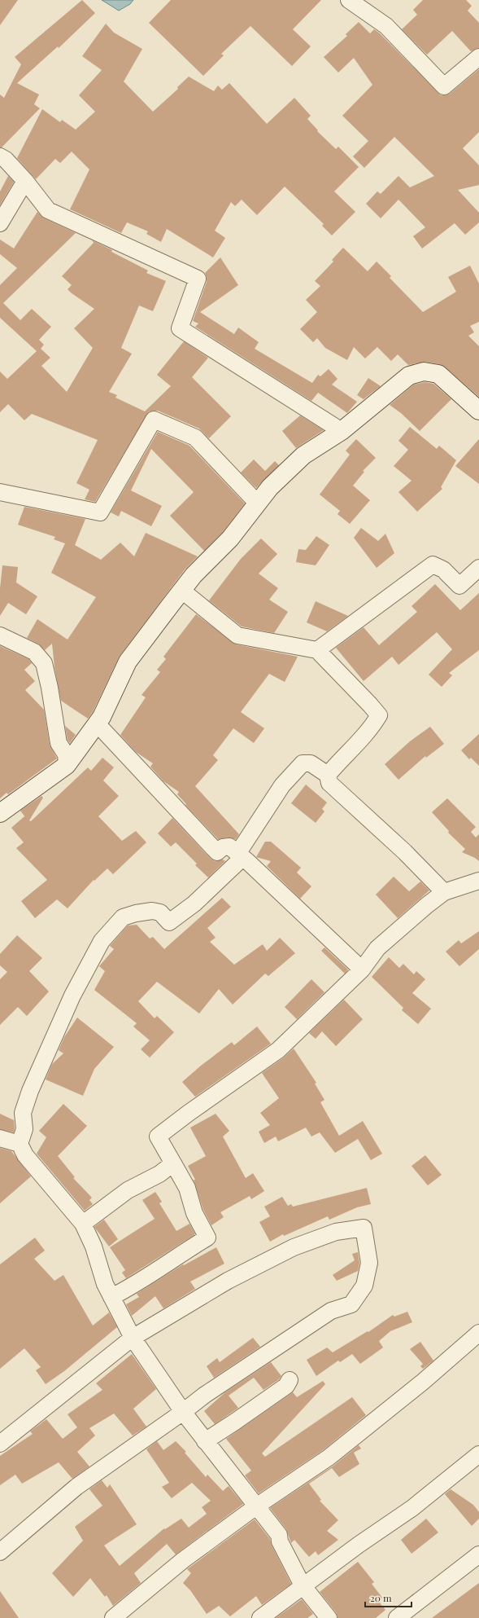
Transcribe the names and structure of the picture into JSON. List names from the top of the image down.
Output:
{
  "scale_bar": "20 m"
}
